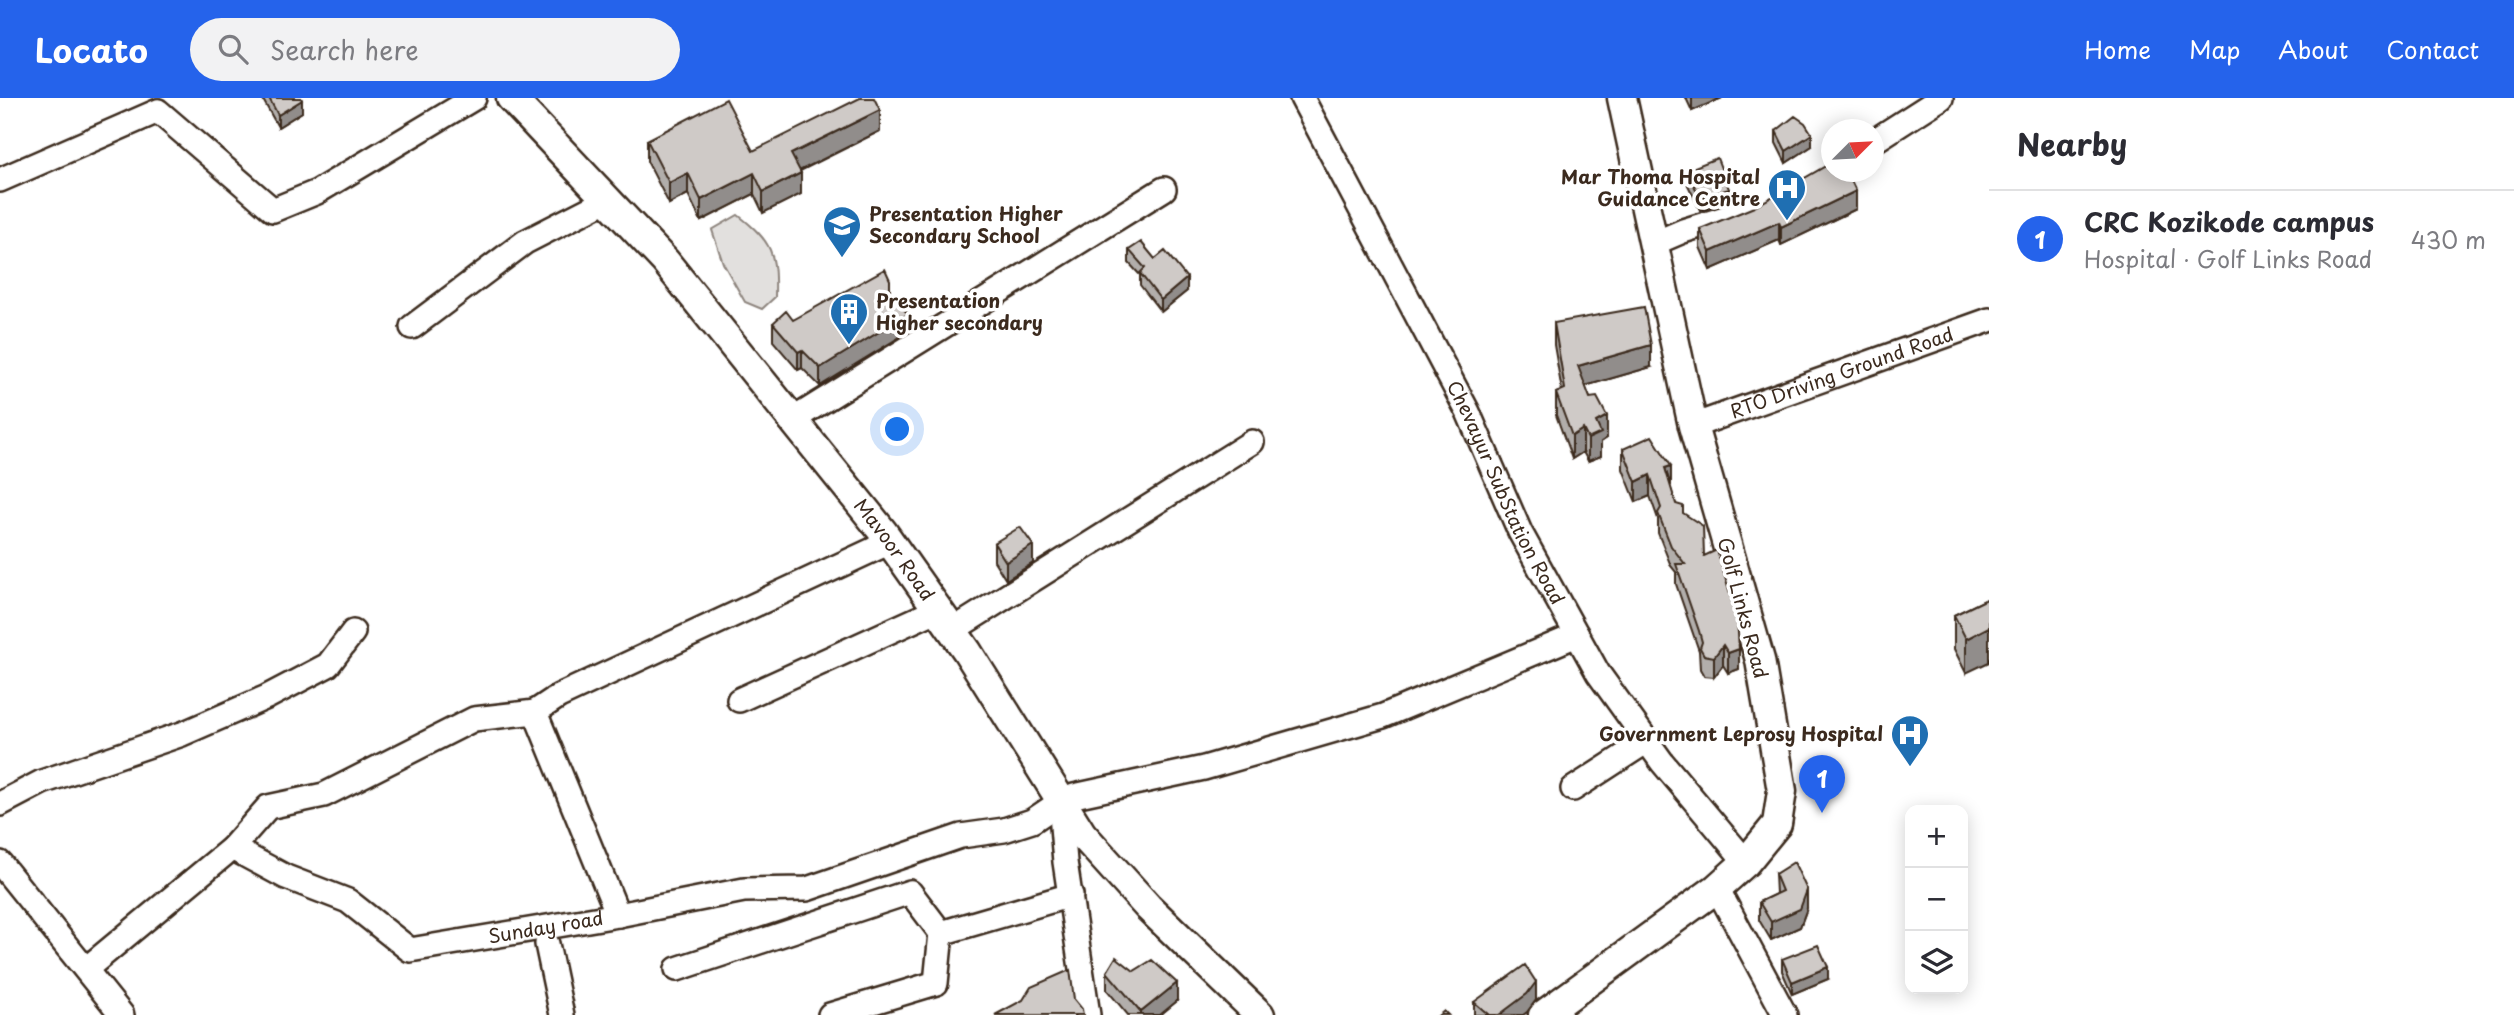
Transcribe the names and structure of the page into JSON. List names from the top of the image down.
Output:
{
  "streets": {
    "main road": ["Mavoor Road", "Golf Links Road"],
    "street": ["RTO Driving Ground Road", "Chevayur SubStation Road", "Sunday road"]
  },
  "crossings": [
    ["RTO Driving Ground Road", "Golf Links Road"],
    ["Chevayur SubStation Road", "Golf Links Road"],
    ["Mavoor Road", "Sunday road"]
  ],
  "places": {
    "hospital": ["Mar Thoma Hospital Guidance Centre", "Government Leprosy Hospital"],
    "school or university": ["Presentation Higher Secondary School"],
    "building": ["Presentation Higher secondary"]
  },
  "north": "top right",
  "page": {
    "header": "Locato",
    "search": "Search here",
    "nav": [
      "Home",
      "Map",
      "About",
      "Contact"
    ],
    "heading": "Nearby",
    "list": [
      {
        "mark": "1",
        "name": "CRC Kozikode campus",
        "note": "Hospital · Golf Links Road",
        "value": "430 m"
      }
    ],
    "pins": "1",
    "map_buttons": ["+", "−"]
  }
}
